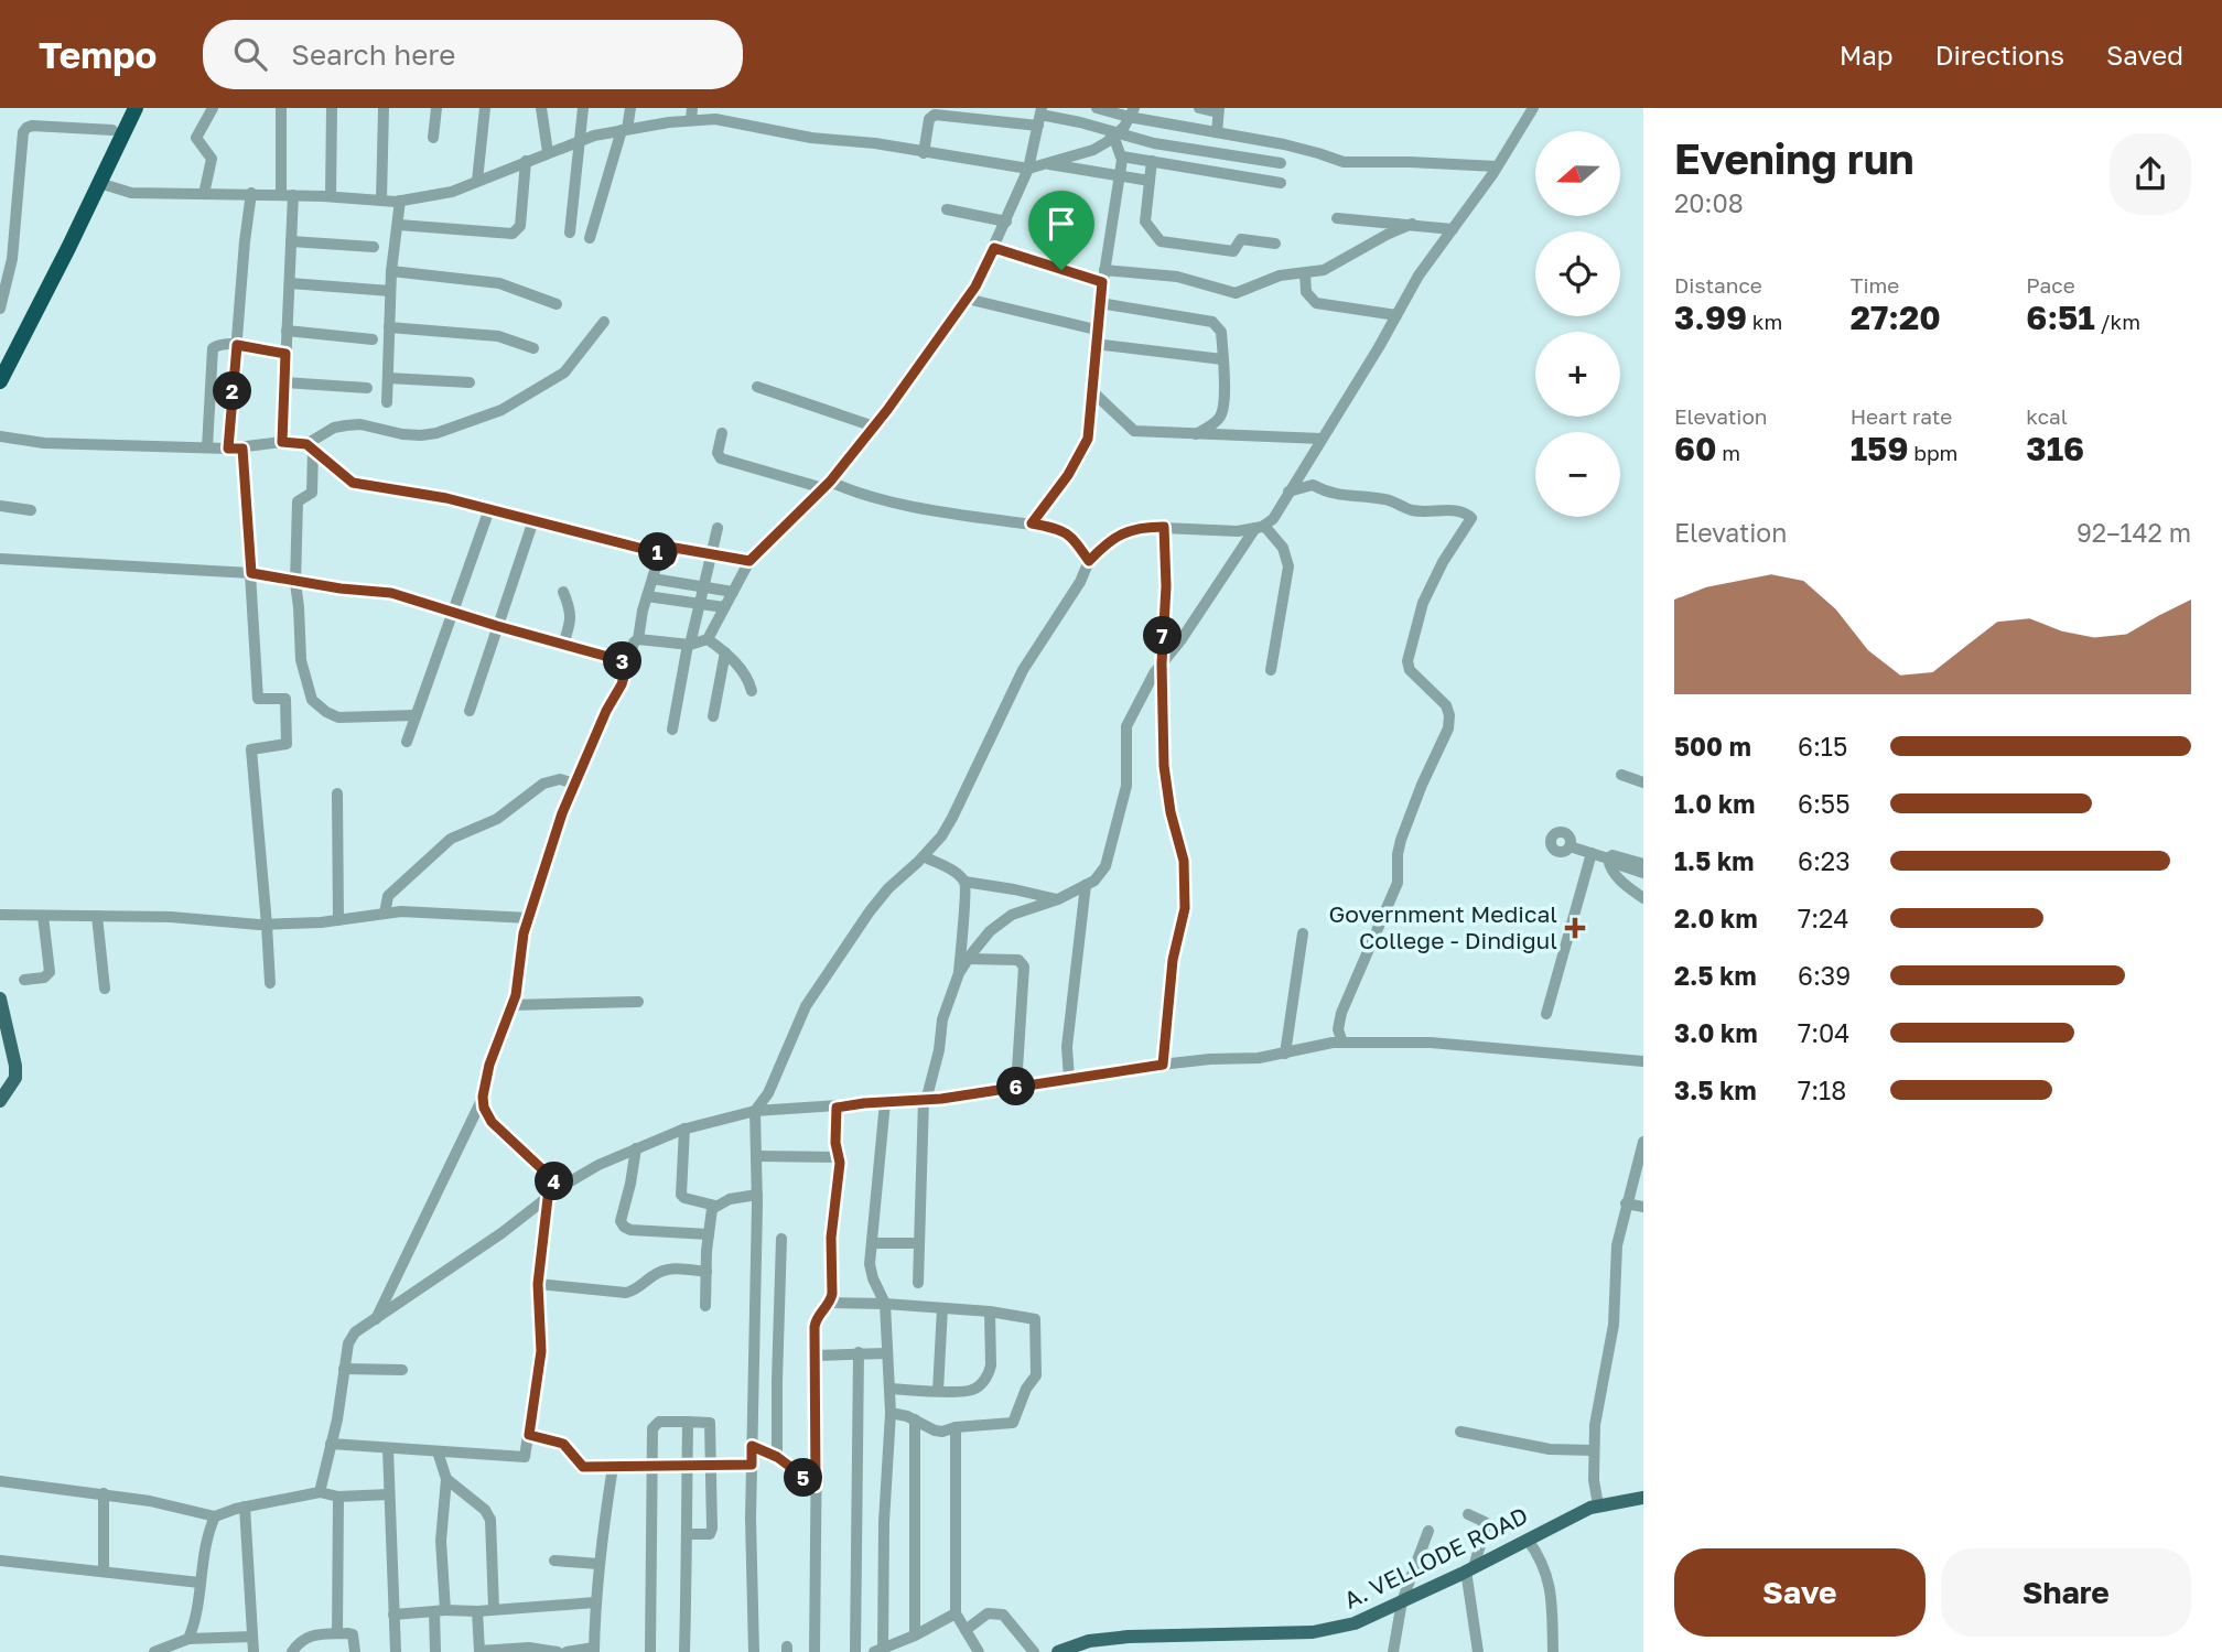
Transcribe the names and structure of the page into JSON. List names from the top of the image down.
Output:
{
  "streets": {
    "main road": ["A. VELLODE ROAD"]
  },
  "places": {
    "health": ["Government Medical College - Dindigul"]
  },
  "north": "left",
  "page": {
    "header": "Tempo",
    "search": "Search here",
    "nav": ["Map", "Directions", "Saved"],
    "heading": ["Evening run", "20:08"],
    "map_buttons": ["+", "−"],
    "stats": [
      ["Distance", "3.99 km"],
      ["Time", "27:20"],
      ["Pace", "6:51 /km"],
      ["Elevation", "60 m"],
      ["Heart rate", "159 bpm"],
      ["kcal", "316"]
    ],
    "pins": [
      "2",
      "1",
      "7",
      "3",
      "6",
      "4",
      "5"
    ],
    "chart": ["Elevation", "92–142 m"],
    "list": [
      {
        "name": "500 m",
        "note": "6:15"
      },
      {
        "name": "1.0 km",
        "note": "6:55"
      },
      {
        "name": "1.5 km",
        "note": "6:23"
      },
      {
        "name": "2.0 km",
        "note": "7:24"
      },
      {
        "name": "2.5 km",
        "note": "6:39"
      },
      {
        "name": "3.0 km",
        "note": "7:04"
      },
      {
        "name": "3.5 km",
        "note": "7:18"
      }
    ],
    "buttons": ["Save", "Share"]
  }
}
